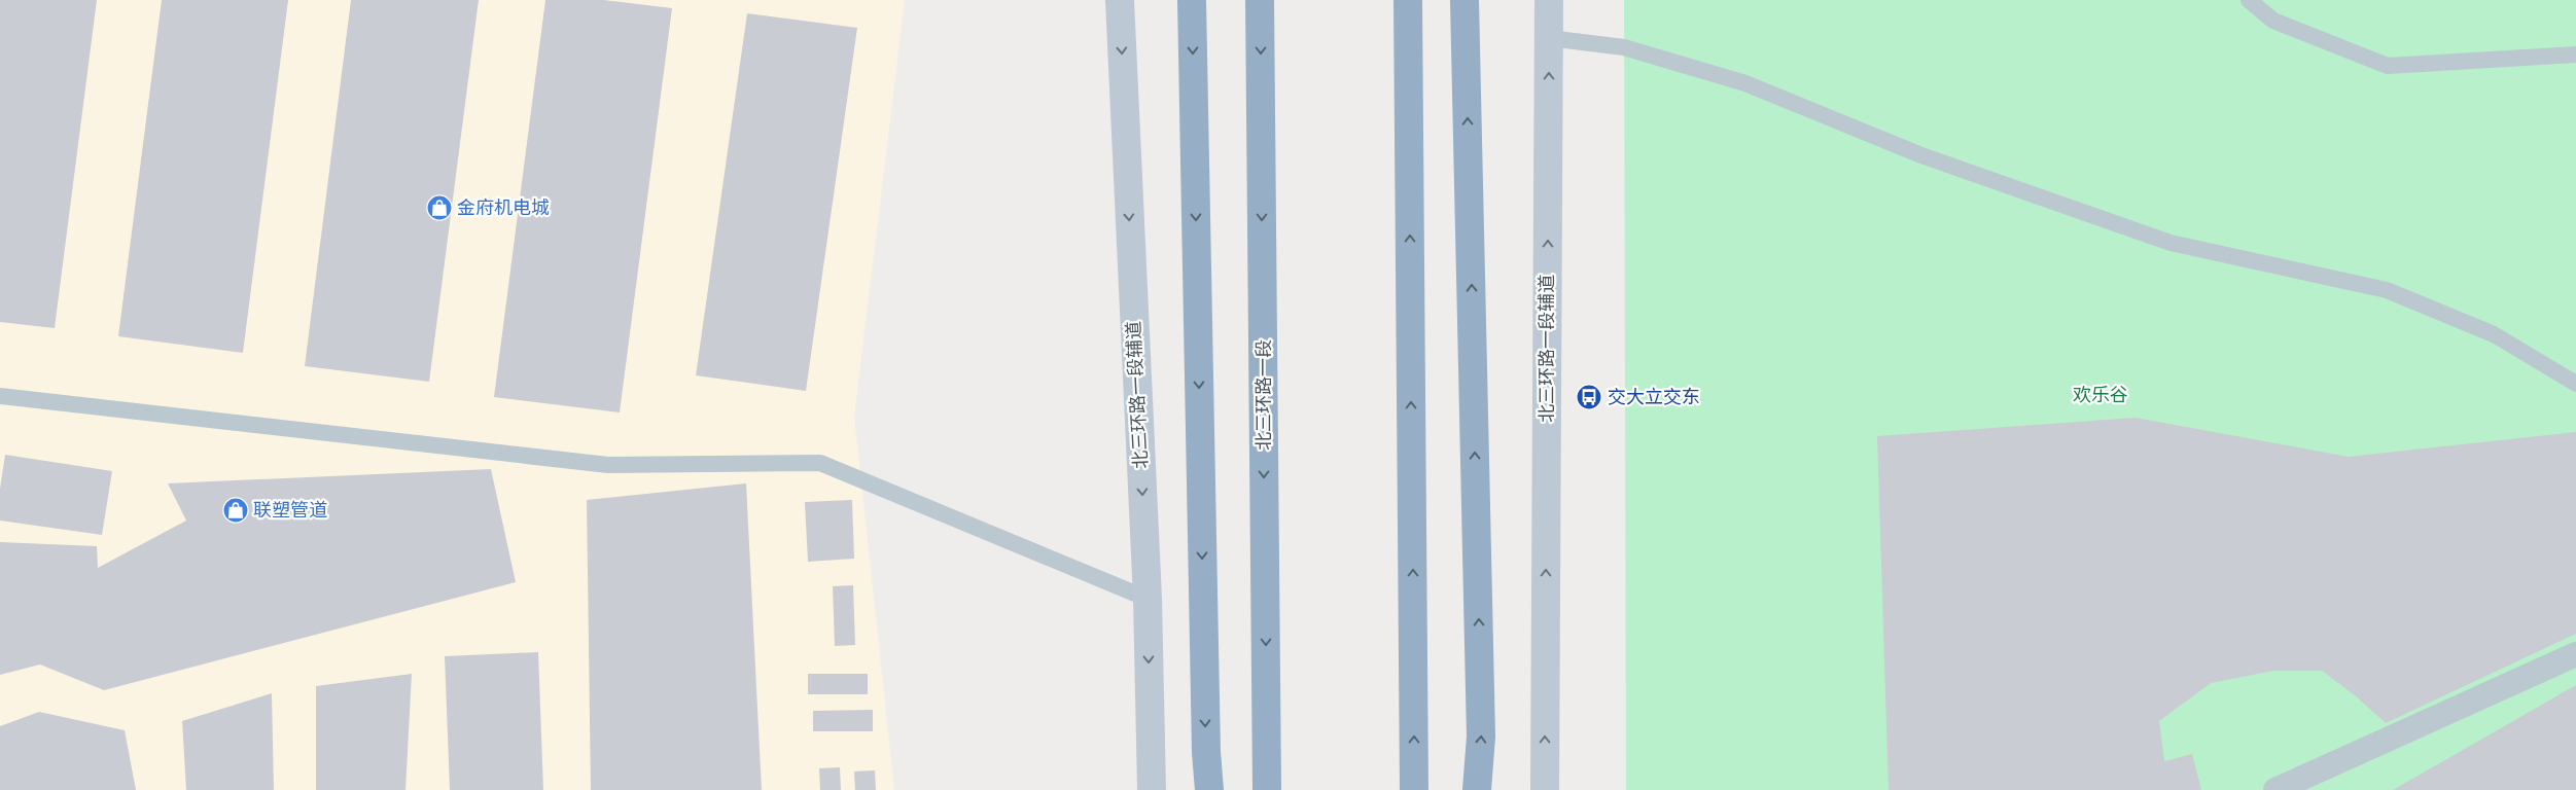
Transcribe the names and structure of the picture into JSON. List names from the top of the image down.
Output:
{
  "streets": {
    "highway": ["北三环路一段"],
    "main road": ["北三环路一段辅道"]
  },
  "parks": ["欢乐谷"],
  "places": {
    "shop": ["金府机电城", "联塑管道"],
    "bus stop": ["交大立交东"]
  }
}
